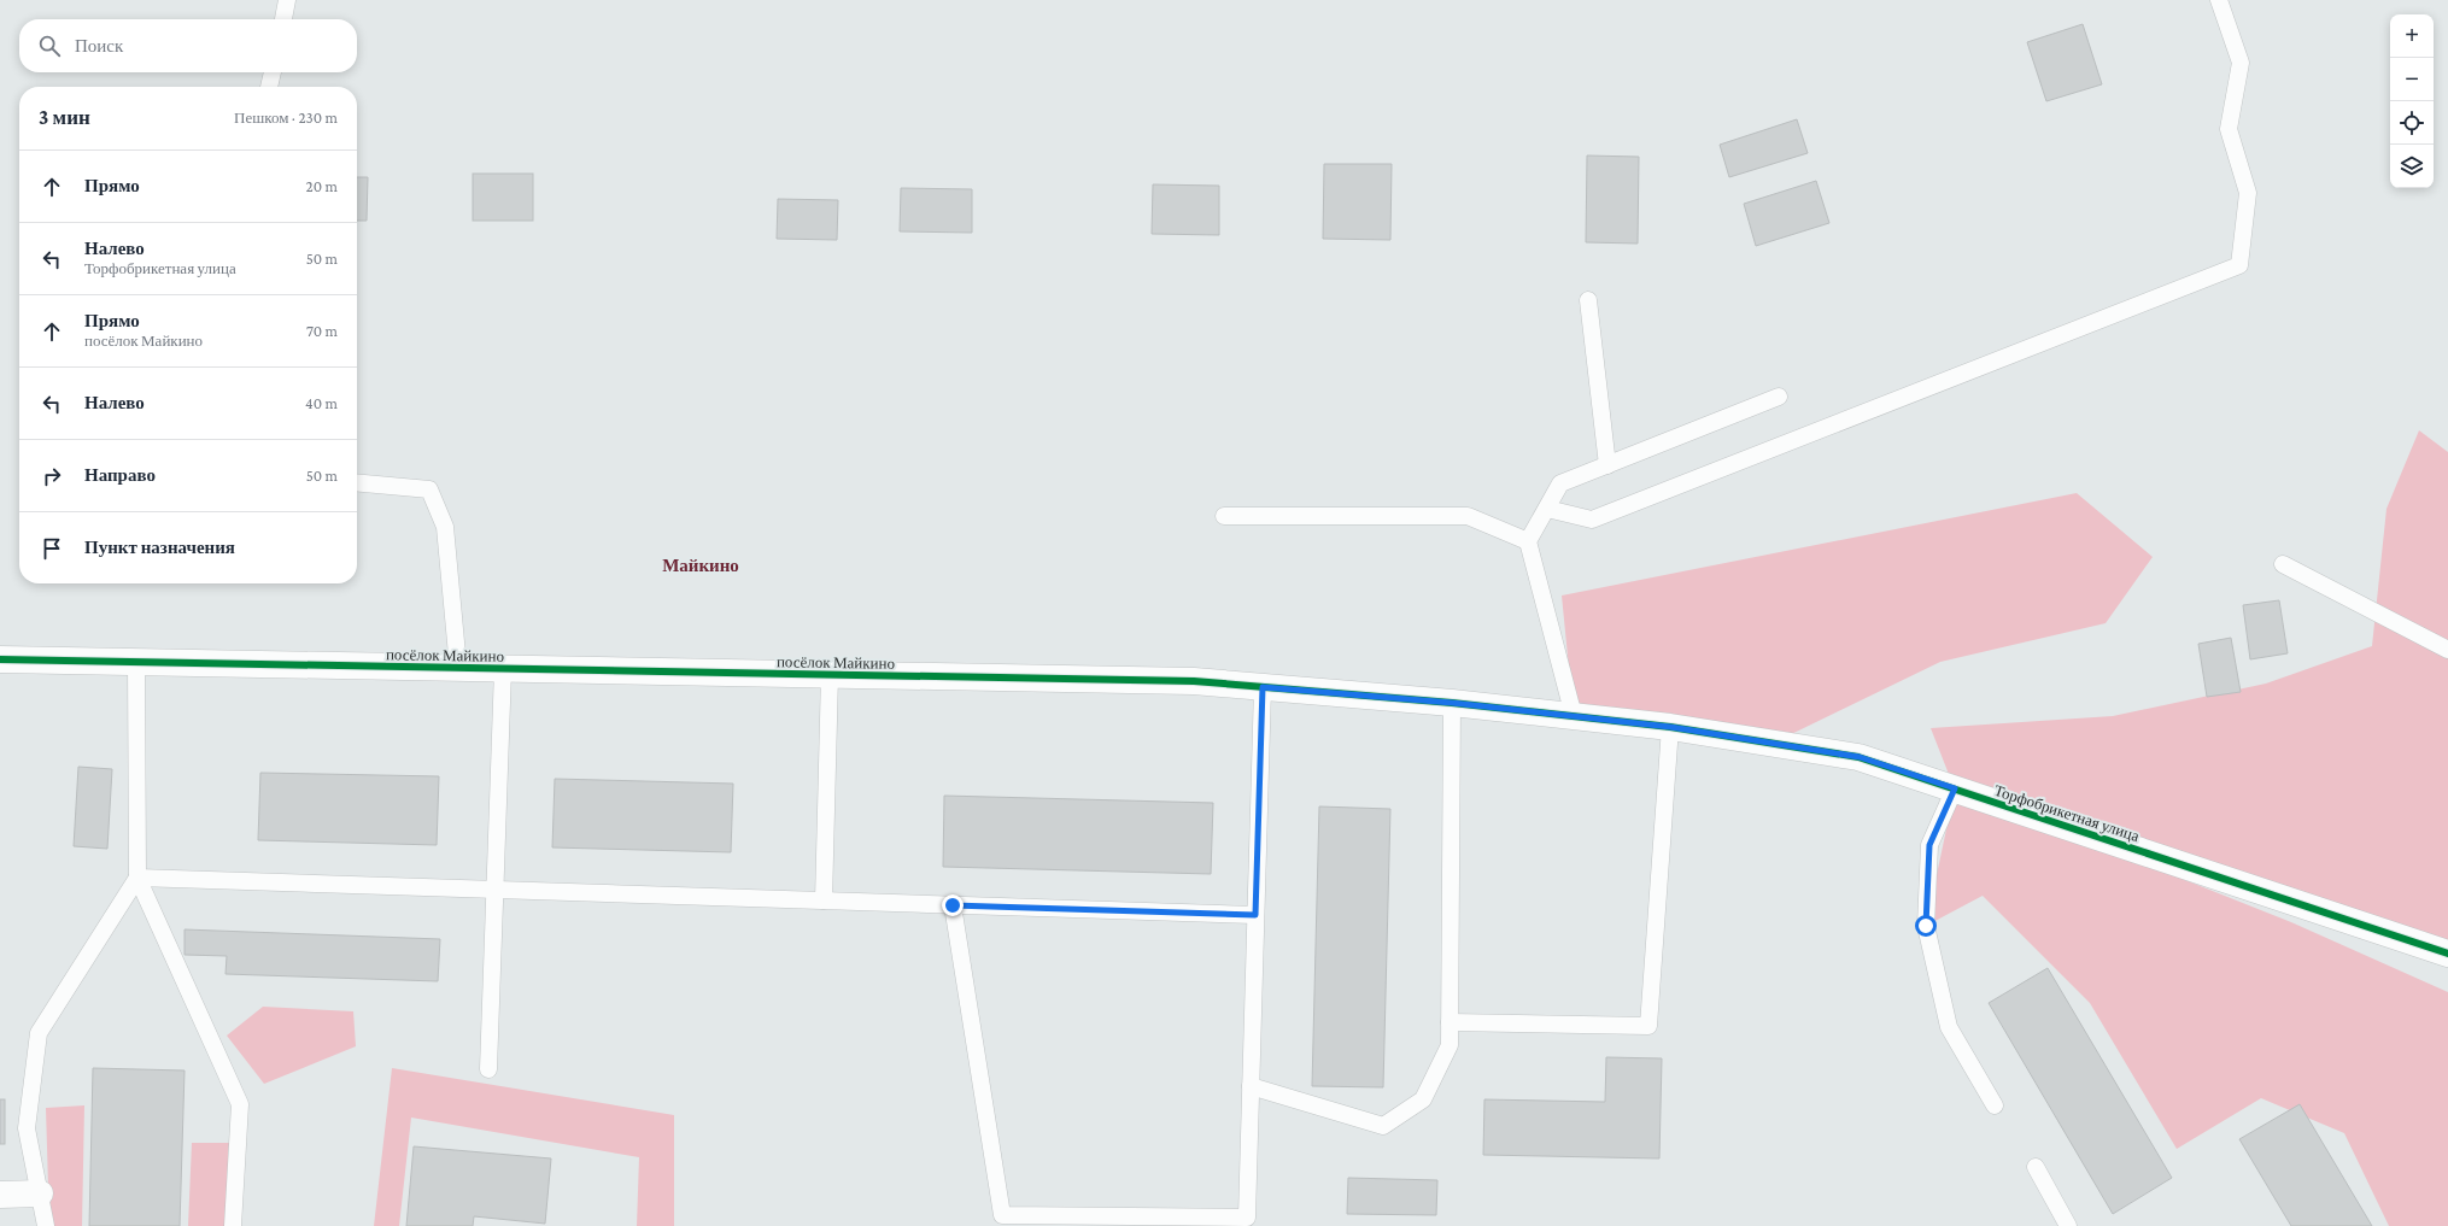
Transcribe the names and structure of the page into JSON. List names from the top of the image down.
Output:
{
  "streets": {
    "street": ["посёлок Майкино", "Торфобрикетная улица"]
  },
  "crossings": [
    ["посёлок Майкино", "Торфобрикетная улица"]
  ],
  "districts": ["Майкино"],
  "page": {
    "map_buttons": ["+", "−"],
    "search": "Поиск",
    "heading": ["3 мин", "Пешком · 230 m"],
    "list": [
      ["Прямо", "20 m"],
      ["Налево", "Торфобрикетная улица", "50 m"],
      ["Прямо", "посёлок Майкино", "70 m"],
      ["Налево", "40 m"],
      ["Направо", "50 m"],
      "Пункт назначения"
    ]
  }
}
